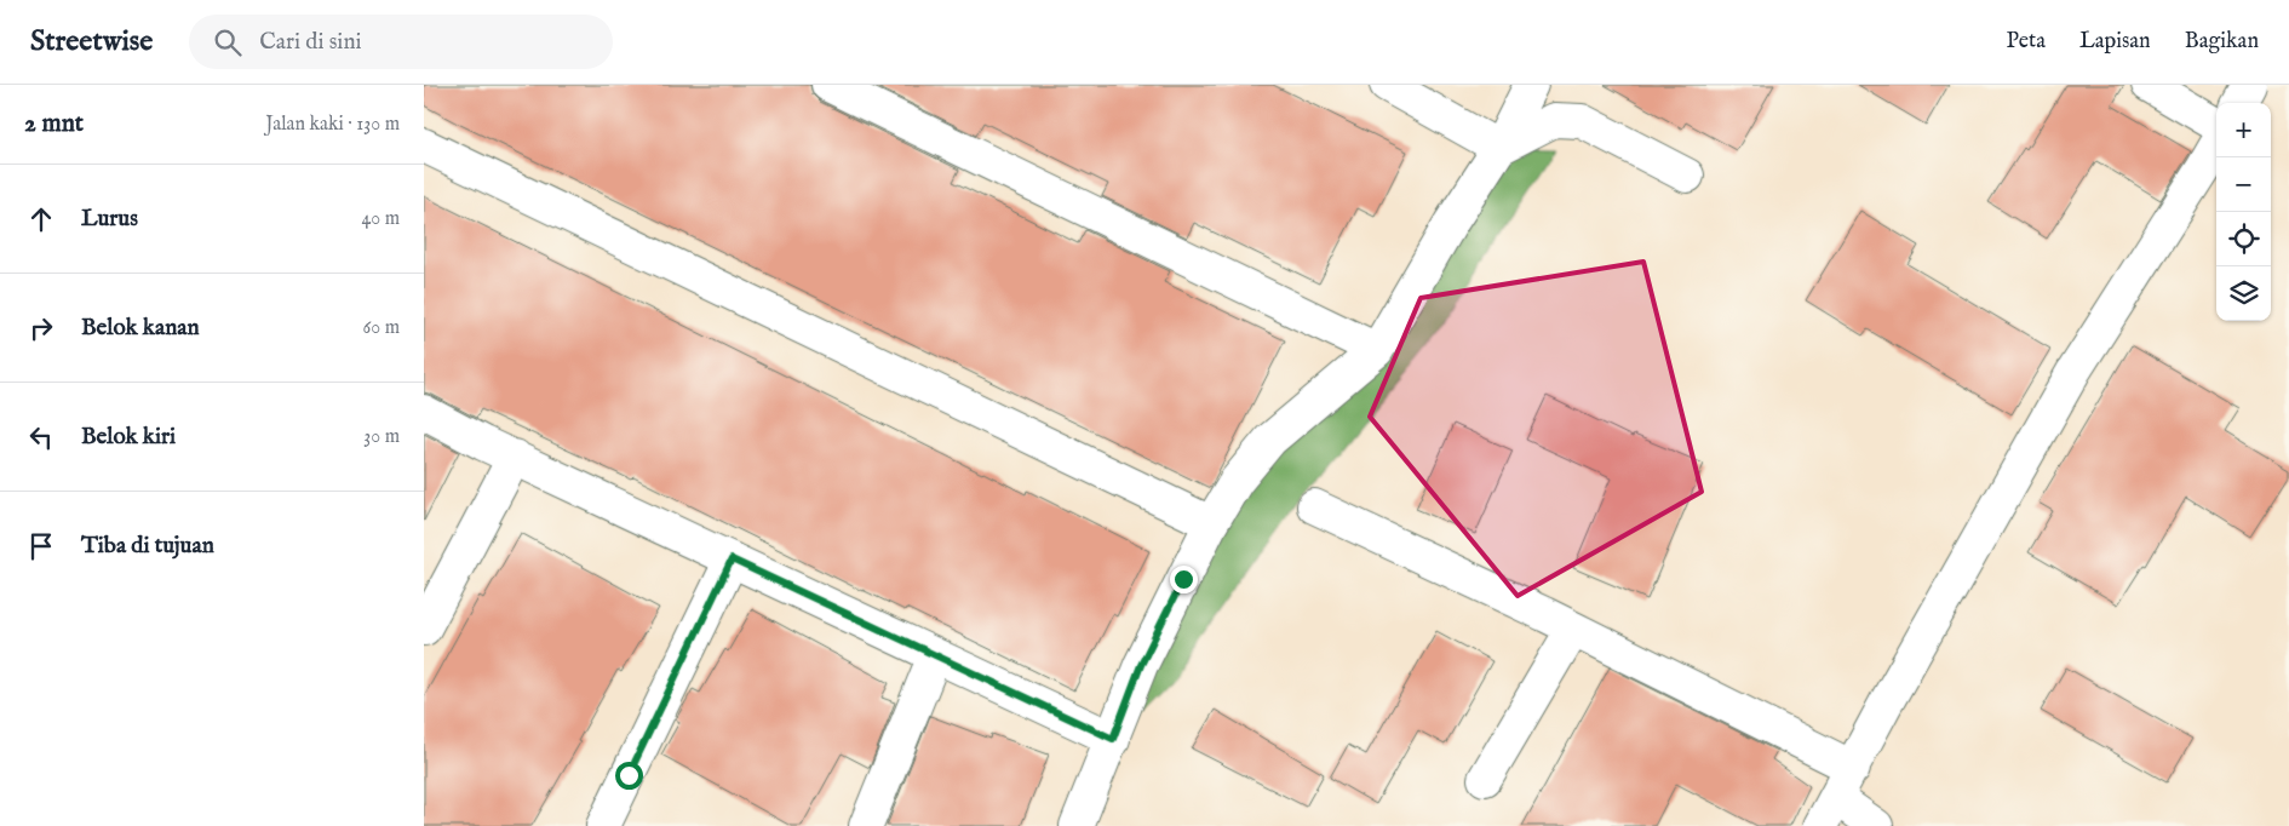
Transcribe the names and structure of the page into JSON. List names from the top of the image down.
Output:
{
  "page": {
    "header": "Streetwise",
    "search": "Cari di sini",
    "nav": ["Peta", "Lapisan", "Bagikan"],
    "heading": ["2 mnt", "Jalan kaki · 130 m"],
    "map_buttons": ["+", "−"],
    "list": [
      ["Lurus", "40 m"],
      ["Belok kanan", "60 m"],
      ["Belok kiri", "30 m"],
      "Tiba di tujuan"
    ]
  }
}
